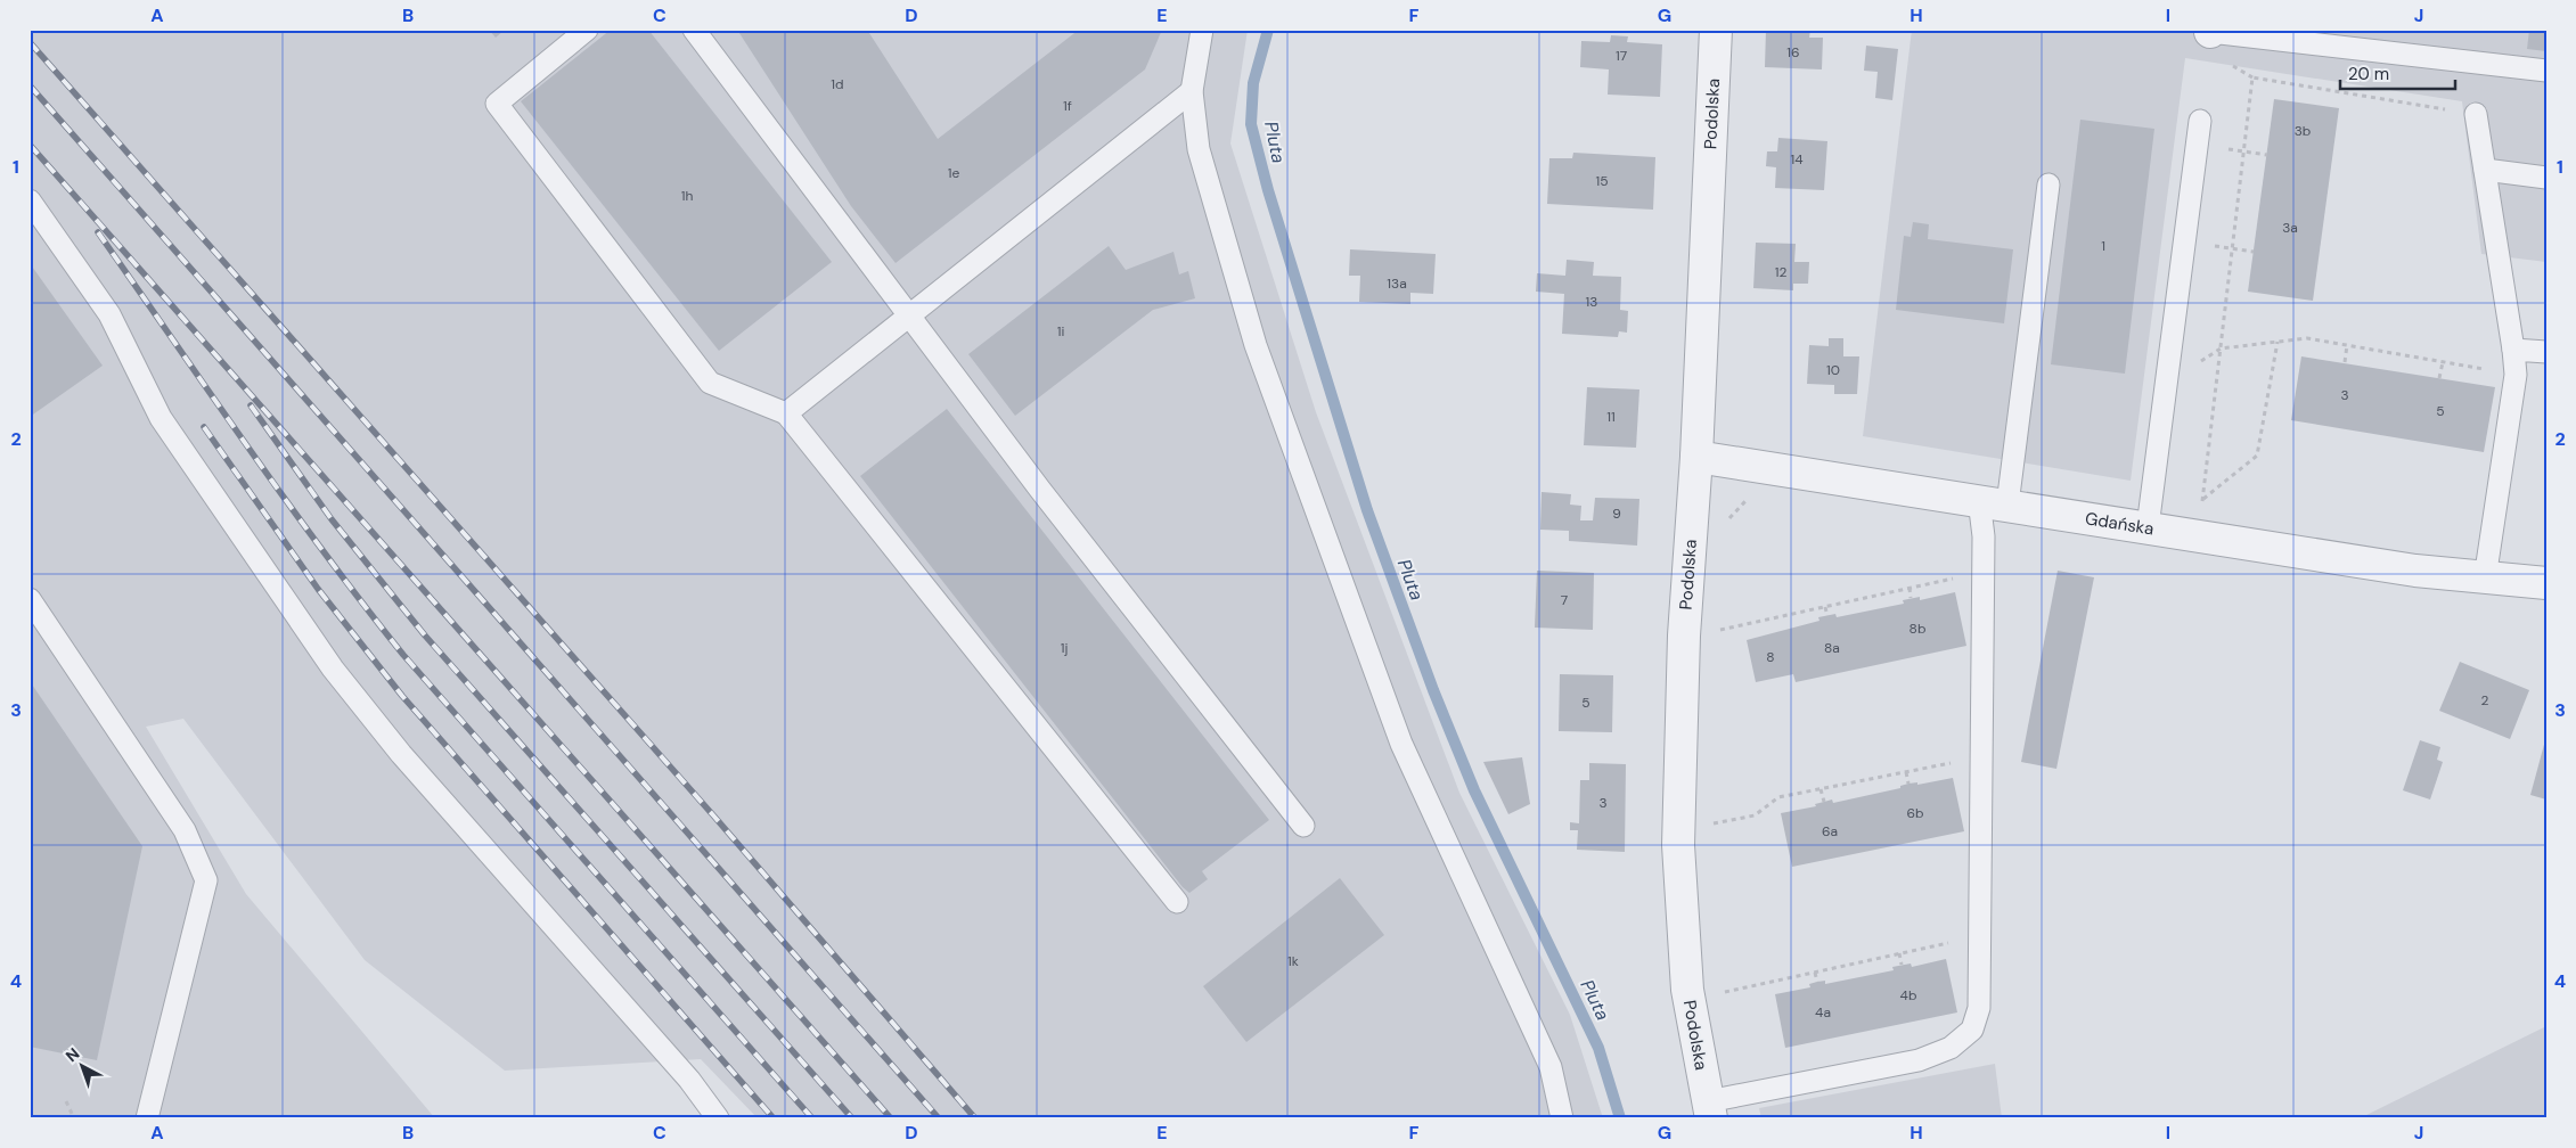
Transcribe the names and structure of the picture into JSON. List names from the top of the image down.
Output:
{
  "streets": {
    "street": ["Podolska", "Gdańska"]
  },
  "crossings": [
    ["Podolska", "Gdańska"]
  ],
  "water": ["Pluta"],
  "house_numbers": [
    "16",
    "17",
    "1d",
    "1f",
    "3b",
    "14",
    "1e",
    "15",
    "1h",
    "3a",
    "1",
    "12",
    "13a",
    "13",
    "1i",
    "10",
    "3",
    "5",
    "11",
    "9",
    "7",
    "8b",
    "1j",
    "8a",
    "8",
    "2",
    "5",
    "3",
    "6b",
    "6a",
    "1k",
    "4b",
    "4a"
  ],
  "scale_bar": "20 m",
  "north": "top left",
  "grid": {
    "columns": [
      "A",
      "B",
      "C",
      "D",
      "E",
      "F",
      "G",
      "H",
      "I",
      "J"
    ],
    "rows": [
      "1",
      "2",
      "3",
      "4"
    ]
  }
}
